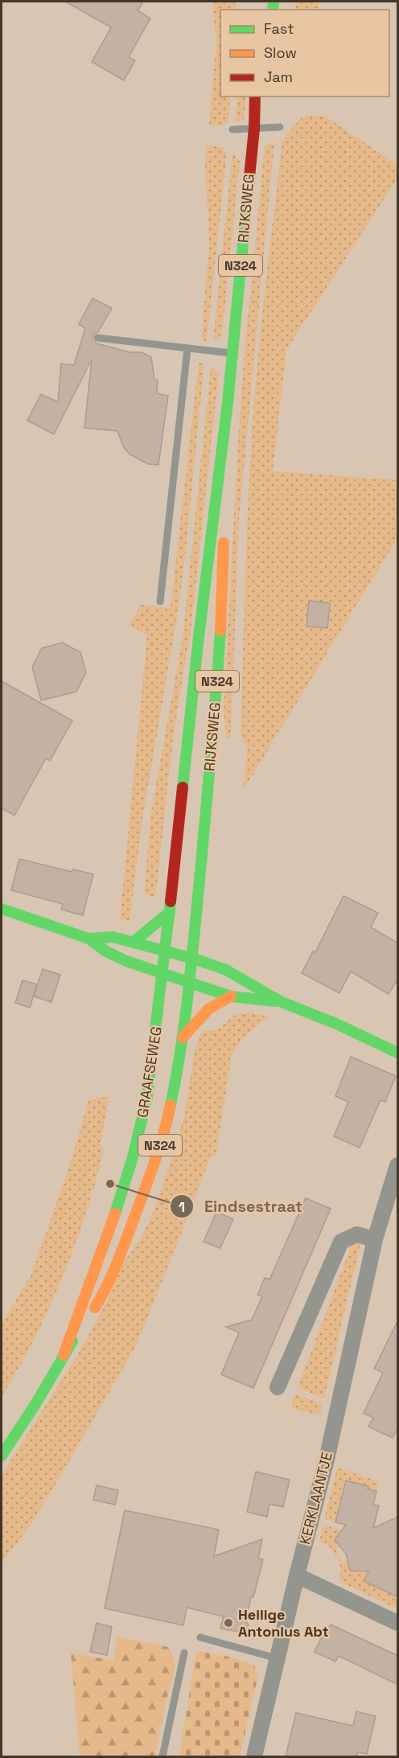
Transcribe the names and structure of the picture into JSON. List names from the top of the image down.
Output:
{
  "streets": {
    "main road": ["RIJKSWEG", "N324", "GRAAFSEWEG"],
    "street": ["KERKLAANTJE"]
  },
  "crossings": [
    ["RIJKSWEG", "GRAAFSEWEG"]
  ],
  "places": ["Eindsestraat", "Heilige Antonius Abt"],
  "legend": ["Fast", "Slow", "Jam"]
}
